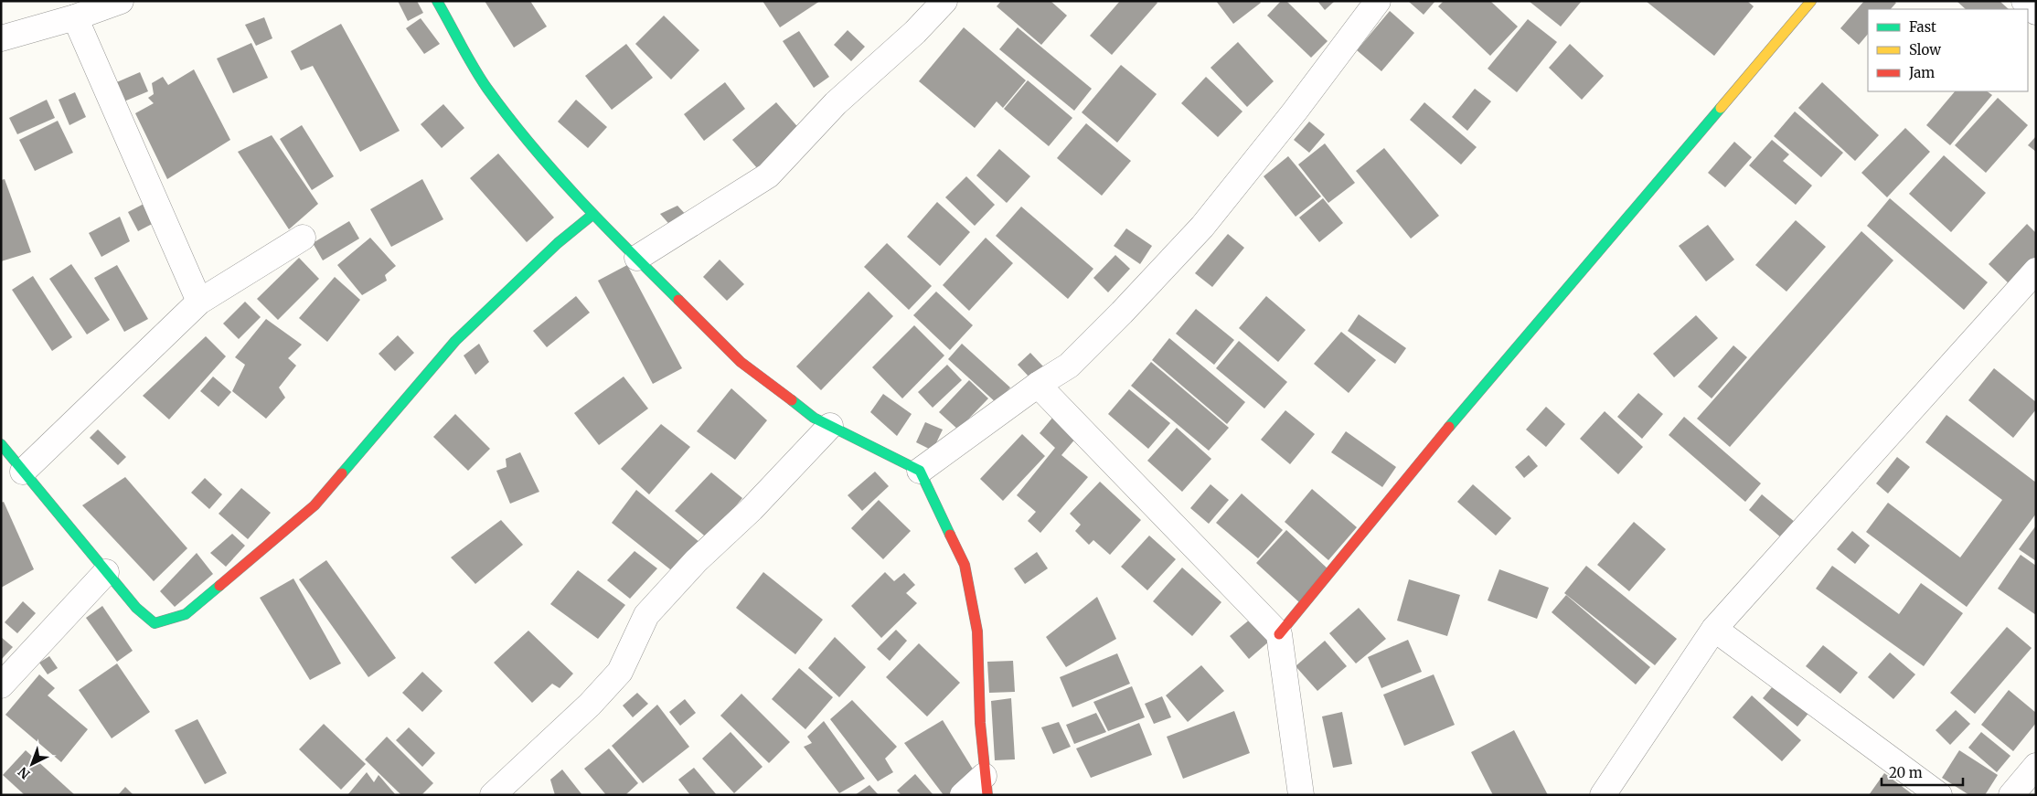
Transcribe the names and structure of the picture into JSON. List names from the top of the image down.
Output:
{
  "legend": ["Fast", "Slow", "Jam"],
  "scale_bar": "20 m",
  "north": "bottom left"
}
